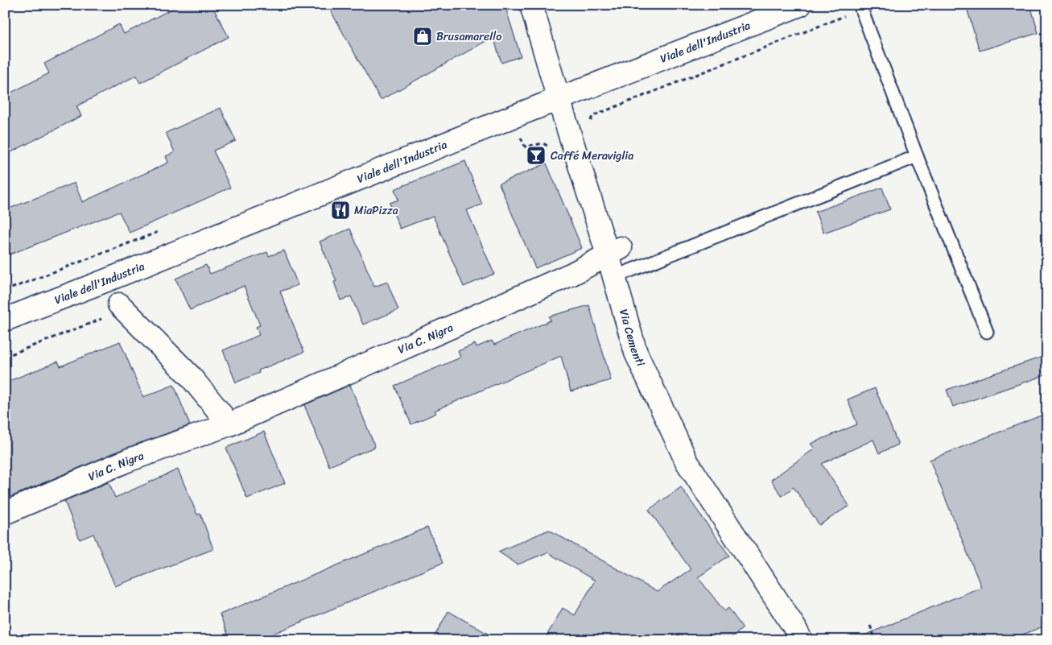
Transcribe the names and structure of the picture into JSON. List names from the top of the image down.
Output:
{
  "streets": {
    "street": ["Viale dell'Industria", "Via Cementi", "Via C. Nigra"]
  },
  "crossings": [
    ["Viale dell'Industria", "Via Cementi"],
    ["Via Cementi", "Via C. Nigra"]
  ],
  "places": {
    "shop": ["Brusamarello"],
    "bar": ["Caffé Meraviglia"],
    "restaurant": ["MiaPizza"]
  }
}
